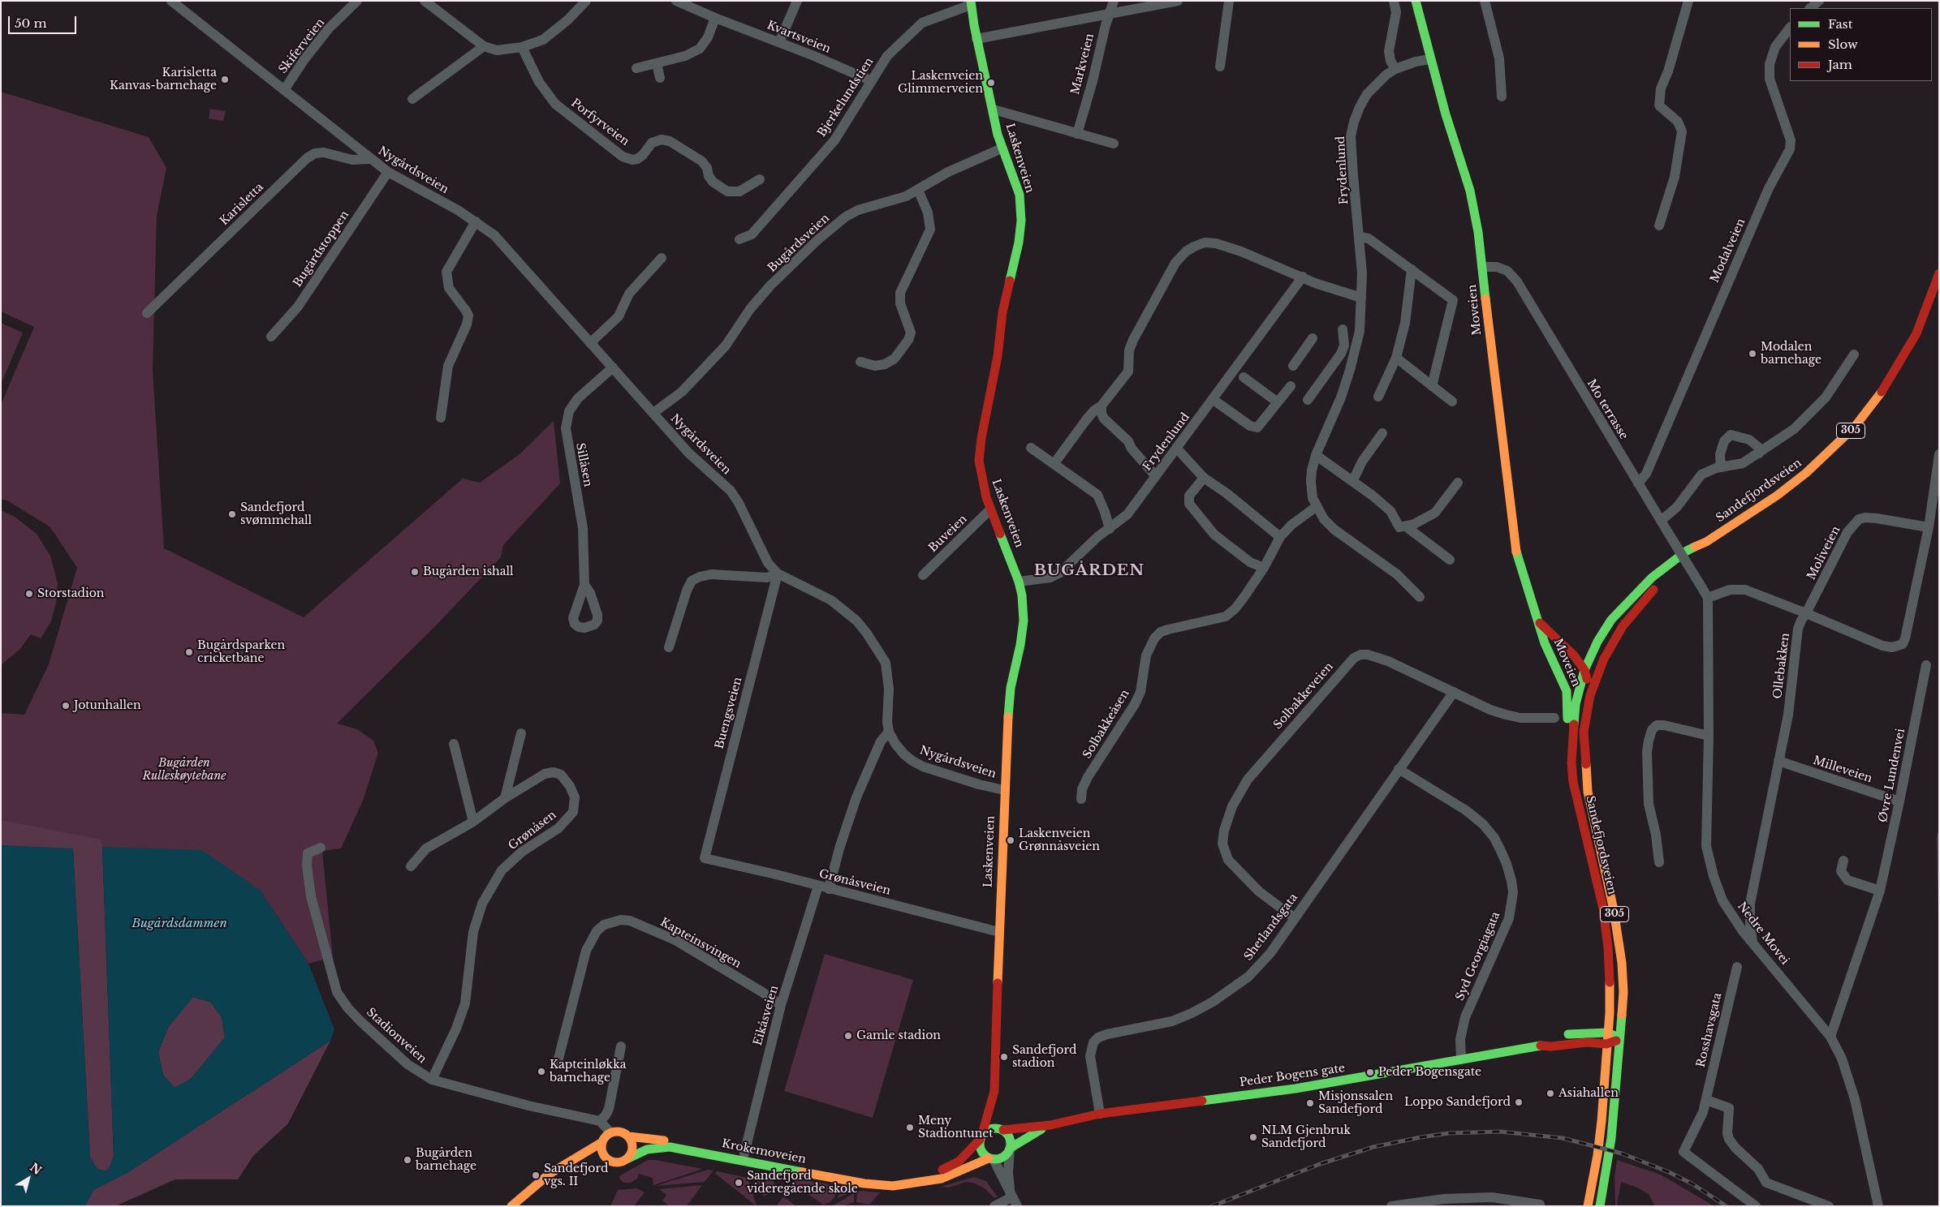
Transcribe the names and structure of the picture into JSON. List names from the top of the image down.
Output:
{
  "streets": {
    "main road": [
      "Laskenveien",
      "Moveien",
      "305",
      "Sandefjordsveien",
      "Peder Bogens gate",
      "Krokemoveien"
    ],
    "street": [
      "Kvartsveien",
      "Skiferveien",
      "Markveien",
      "Bjerkelundstien",
      "Porfyrveien",
      "Nygårdsveien",
      "Frydenlund",
      "Karisletta",
      "Bugårdsveien",
      "Bugårdstoppen",
      "Modalveien",
      "Mo terrasse",
      "Sillåsen",
      "Buveien",
      "Moliveien",
      "Ollebakken",
      "Solbakkeveien",
      "Buengsveien",
      "Solbakkeåsen",
      "Milleveien",
      "Øvre Lundenvei",
      "Grønåsen",
      "Grønåsveien",
      "Shetlandsgata",
      "Nedre Movei",
      "Kapteinsvingen",
      "Syd Georgiagata",
      "Eikåsveien",
      "Rosshavsgata",
      "Stadionveien"
    ]
  },
  "crossings": [
    ["Kvartsveien", "Bjerkelundstien"],
    ["Skiferveien", "Nygårdsveien"],
    ["Bjerkelundstien", "Laskenveien"],
    ["Laskenveien", "Nygårdsveien"],
    ["Laskenveien", "Frydenlund"],
    ["Laskenveien", "Bugårdsveien"],
    ["Laskenveien", "Buveien"],
    ["Laskenveien", "Grønåsveien"],
    ["Laskenveien", "Peder Bogens gate"],
    ["Laskenveien", "Krokemoveien"],
    ["Nygårdsveien", "Karisletta"],
    ["Nygårdsveien", "Bugårdsveien"],
    ["Nygårdsveien", "Bugårdstoppen"],
    ["Nygårdsveien", "Sillåsen"],
    ["Nygårdsveien", "Buengsveien"],
    ["Frydenlund", "Moveien"],
    ["Frydenlund", "Solbakkeåsen"],
    ["Modalveien", "Mo terrasse"],
    ["Moveien", "Mo terrasse"],
    ["Moveien", "Sandefjordsveien"],
    ["Mo terrasse", "Nedre Movei"],
    ["Sandefjordsveien", "Peder Bogens gate"],
    ["Moliveien", "Ollebakken"],
    ["Ollebakken", "Milleveien"],
    ["Ollebakken", "Nedre Movei"],
    ["Solbakkeveien", "Shetlandsgata"],
    ["Buengsveien", "Grønåsveien"],
    ["Milleveien", "Øvre Lundenvei"],
    ["Øvre Lundenvei", "Nedre Movei"],
    ["Grønåsen", "Stadionveien"],
    ["Grønåsveien", "Eikåsveien"],
    ["Shetlandsgata", "Syd Georgiagata"],
    ["Shetlandsgata", "Peder Bogens gate"],
    ["Kapteinsvingen", "Eikåsveien"],
    ["Syd Georgiagata", "Peder Bogens gate"],
    ["Eikåsveien", "Krokemoveien"],
    ["Peder Bogens gate", "Krokemoveien"]
  ],
  "districts": ["BUGÅRDEN"],
  "water": ["Bugårdsdammen"],
  "parks": ["Bugården Rulleskøytebane"],
  "places": [
    "Karisletta Kanvas-barnehage",
    "Laskenveien Glimmerveien",
    "Modalen barnehage",
    "Sandefjord svømmehall",
    "Bugården ishall",
    "Storstadion",
    "Bugårdsparken cricketbane",
    "Jotunhallen",
    "Laskenveien Grønnåsveien",
    "Gamle stadion",
    "Sandefjord stadion",
    "Kapteinløkka barnehage",
    "Peder Bogensgate",
    "Asiahallen",
    "Loppo Sandefjord",
    "Misjonssalen Sandefjord",
    "Meny Stadiontunet",
    "NLM Gjenbruk Sandefjord",
    "Bugården barnehage",
    "Sandefjord vgs. II",
    "Sandefjord videregående skole"
  ],
  "legend": ["Fast", "Slow", "Jam"],
  "scale_bar": "50 m",
  "north": "top right"
}
